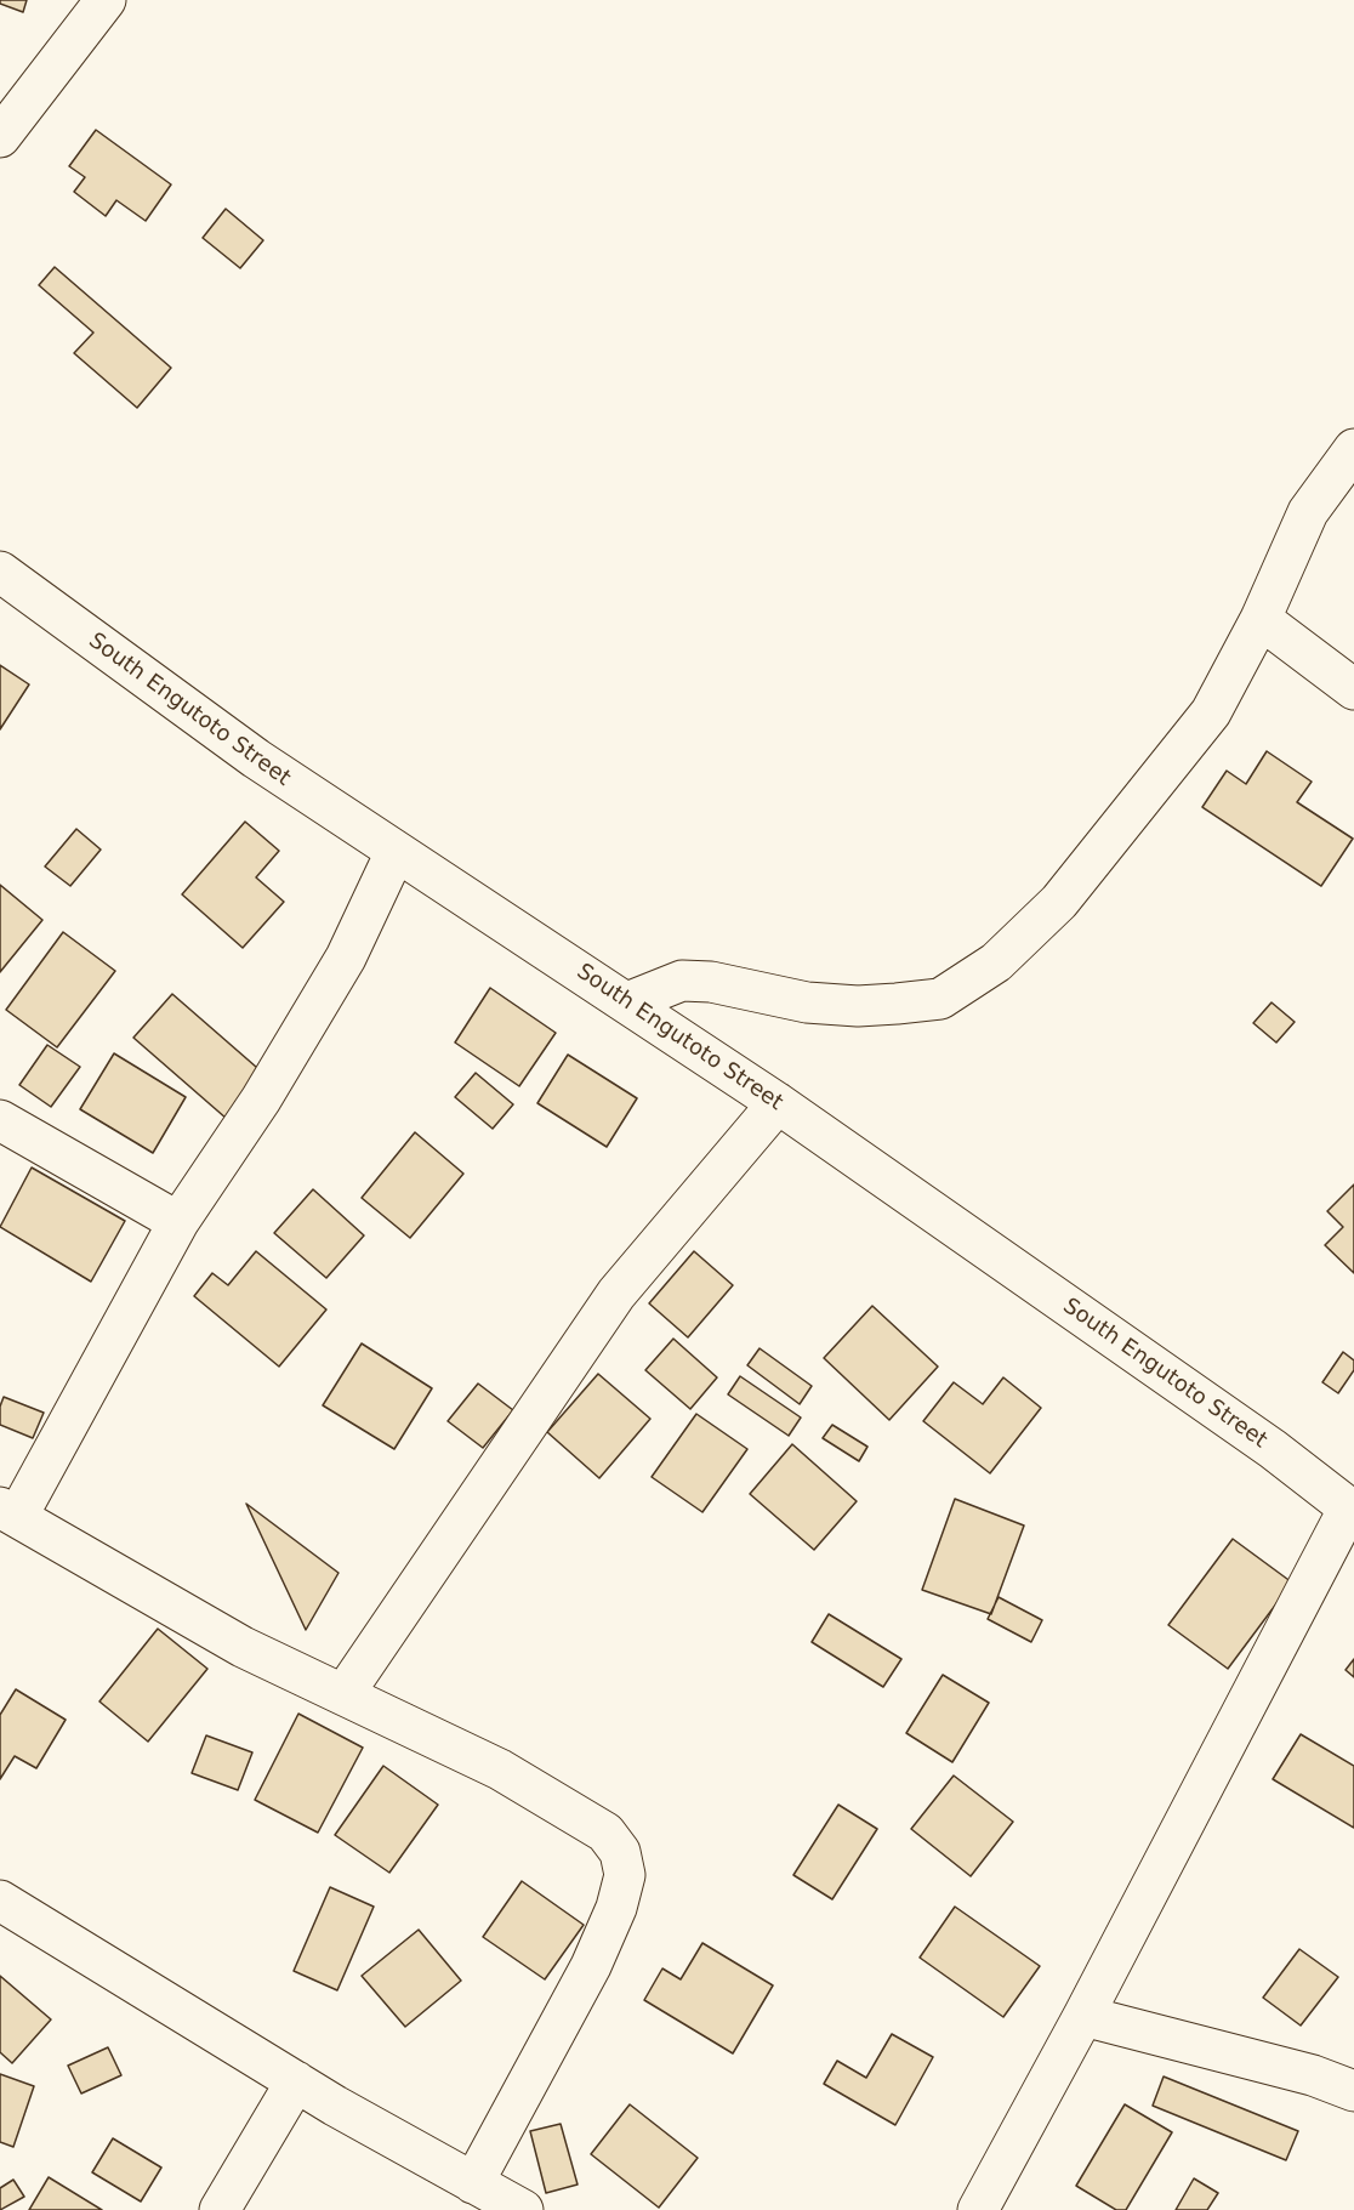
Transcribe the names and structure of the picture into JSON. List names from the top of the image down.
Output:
{
  "streets": {
    "street": ["South Engutoto Street"]
  }
}
